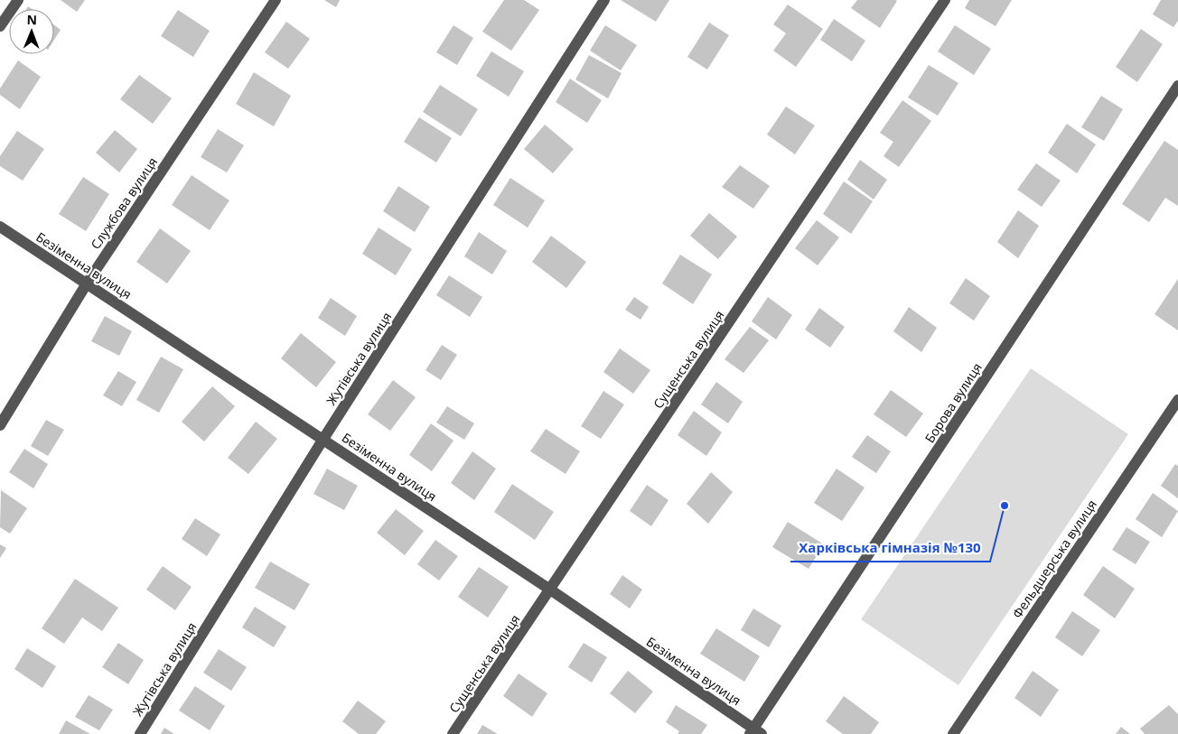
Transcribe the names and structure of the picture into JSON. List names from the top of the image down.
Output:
{
  "streets": {
    "street": [
      "Службова вулиця",
      "Безіменна вулиця",
      "Жутівська вулиця",
      "Сущенська вулиця",
      "Борова вулиця",
      "Фельдшерська вулиця"
    ]
  },
  "crossings": [
    ["Службова вулиця", "Безіменна вулиця"],
    ["Безіменна вулиця", "Жутівська вулиця"],
    ["Безіменна вулиця", "Сущенська вулиця"],
    ["Безіменна вулиця", "Борова вулиця"]
  ],
  "places": ["Харківська гімназія №130"],
  "north": "top"
}
